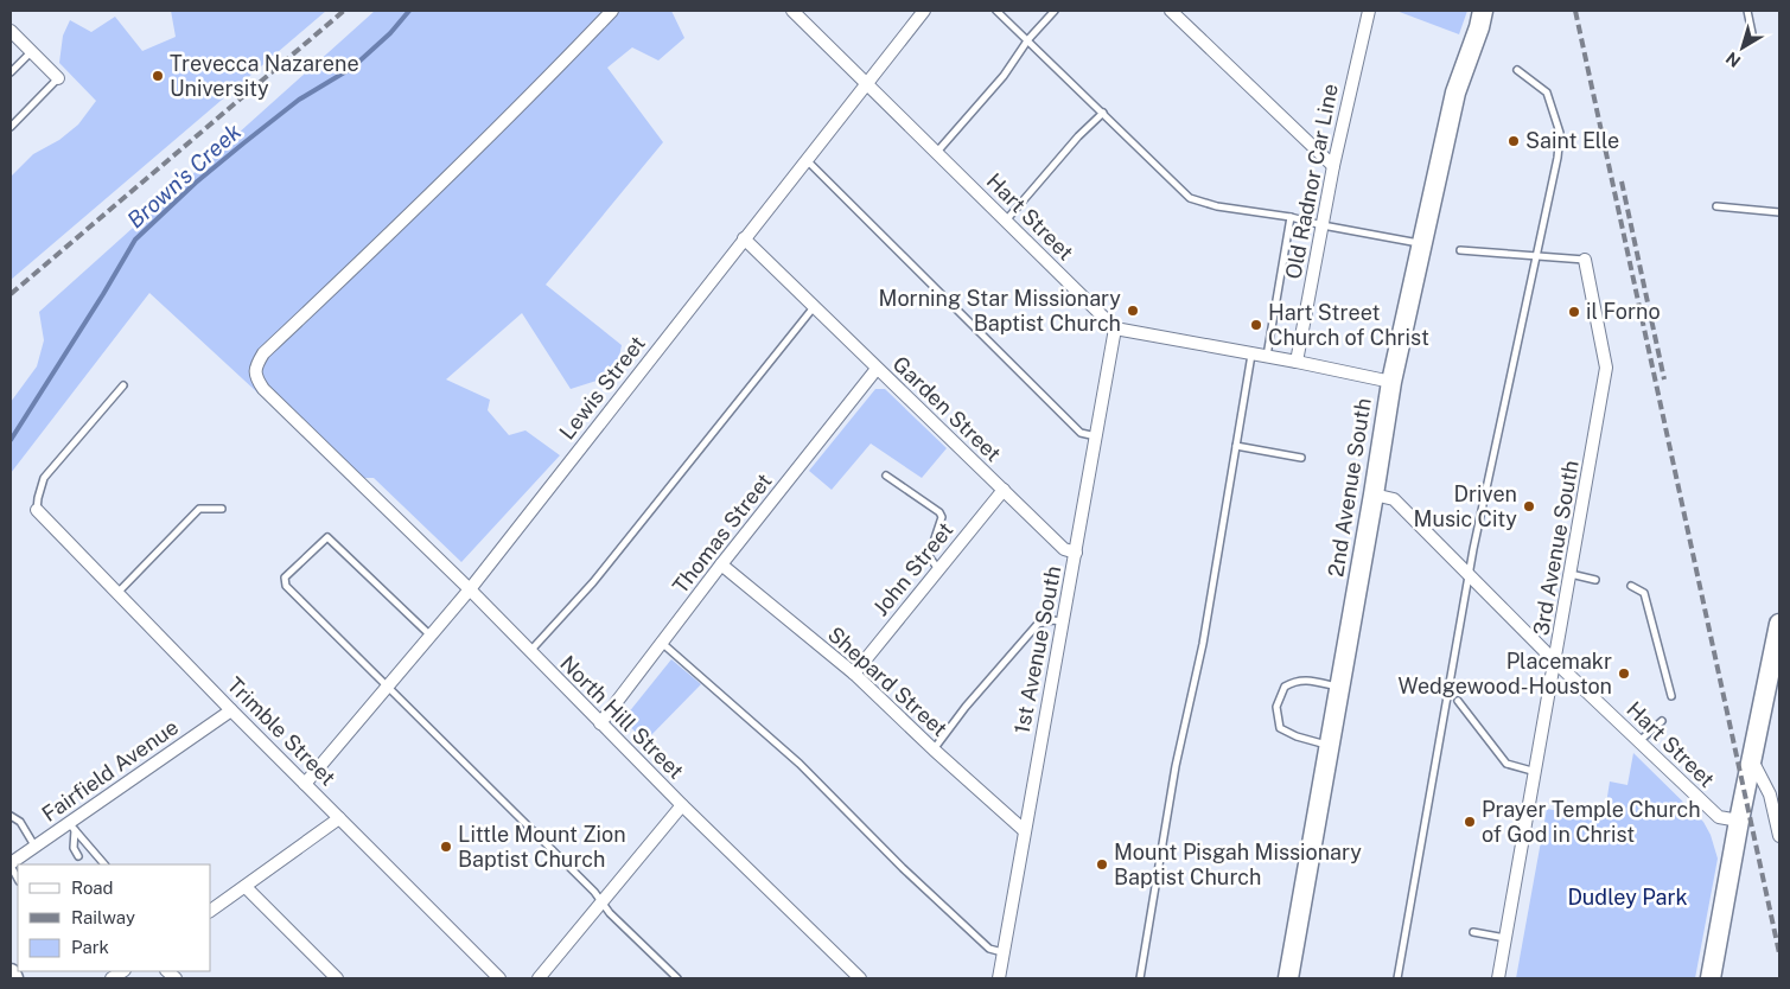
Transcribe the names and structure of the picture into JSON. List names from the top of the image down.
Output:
{
  "streets": {
    "main road": ["2nd Avenue South"],
    "street": [
      "Old Radnor Car Line",
      "Hart Street",
      "Lewis Street",
      "Garden Street",
      "Thomas Street",
      "3rd Avenue South",
      "John Street",
      "1st Avenue South",
      "Shepard Street",
      "North Hill Street",
      "Trimble Street",
      "Fairfield Avenue"
    ]
  },
  "crossings": [
    ["Hart Street", "Lewis Street"],
    ["Hart Street", "2nd Avenue South"],
    ["Hart Street", "3rd Avenue South"],
    ["Hart Street", "1st Avenue South"],
    ["Lewis Street", "Garden Street"],
    ["Lewis Street", "North Hill Street"],
    ["Lewis Street", "Trimble Street"],
    ["Garden Street", "Thomas Street"],
    ["Garden Street", "John Street"],
    ["Garden Street", "1st Avenue South"],
    ["Thomas Street", "Shepard Street"],
    ["Thomas Street", "North Hill Street"],
    ["John Street", "Shepard Street"],
    ["1st Avenue South", "Shepard Street"],
    ["Trimble Street", "Fairfield Avenue"]
  ],
  "water": ["Brown's Creek"],
  "parks": ["Dudley Park"],
  "places": [
    "Trevecca Nazarene University",
    "Saint Elle",
    "Morning Star Missionary Baptist Church",
    "il Forno",
    "Hart Street Church of Christ",
    "Driven Music City",
    "Placemakr Wedgewood-Houston",
    "Prayer Temple Church of God in Christ",
    "Little Mount Zion Baptist Church",
    "Mount Pisgah Missionary Baptist Church"
  ],
  "legend": ["Road", "Railway", "Park"],
  "north": "bottom left"
}
